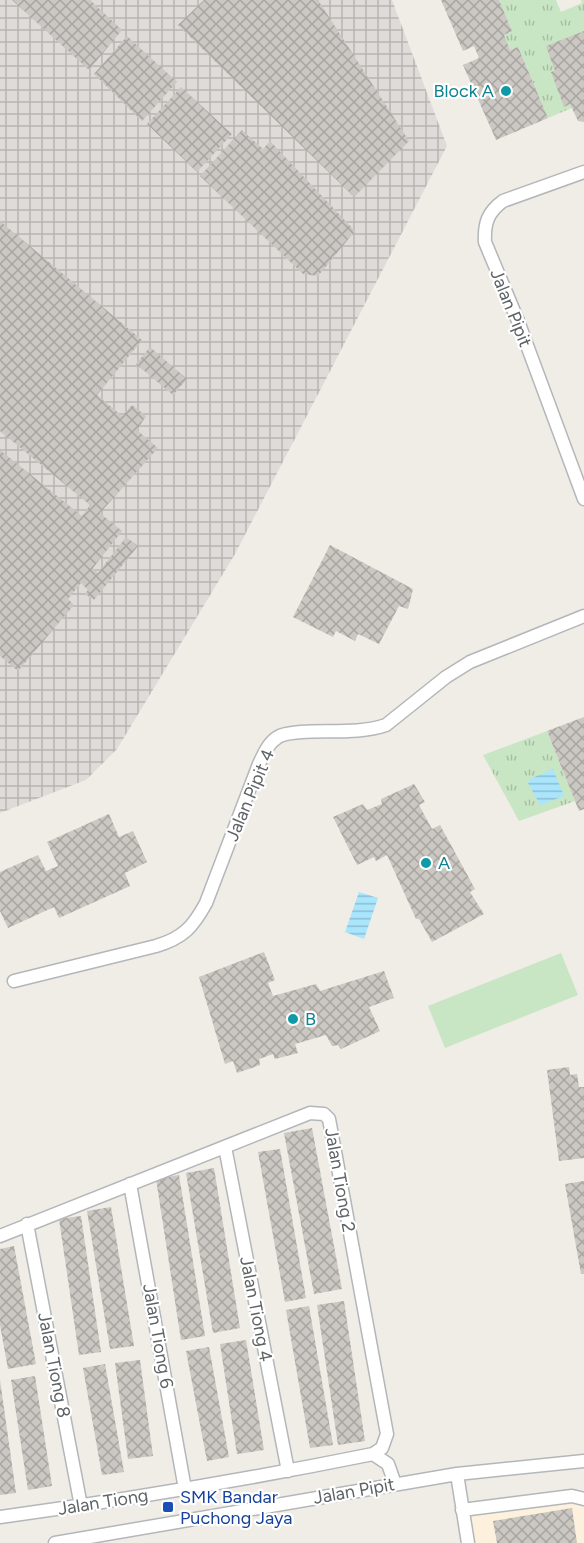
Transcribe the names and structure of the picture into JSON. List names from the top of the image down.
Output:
{
  "streets": {
    "street": [
      "Jalan Pipit",
      "Jalan Pipit 4",
      "Jalan Tiong 2",
      "Jalan Tiong 4",
      "Jalan Tiong 6",
      "Jalan Tiong 8",
      "Jalan Tiong"
    ]
  },
  "crossings": [
    ["Jalan Tiong 2", "Jalan Tiong 4"],
    ["Jalan Tiong 2", "Jalan Tiong 6"],
    ["Jalan Tiong 2", "Jalan Tiong 8"],
    ["Jalan Tiong 2", "Jalan Tiong"],
    ["Jalan Tiong 4", "Jalan Tiong"],
    ["Jalan Tiong 6", "Jalan Tiong"],
    ["Jalan Tiong 8", "Jalan Tiong"]
  ],
  "places": {
    "other": ["Block A", "A", "B"],
    "transit": ["SMK Bandar Puchong Jaya"]
  }
}
